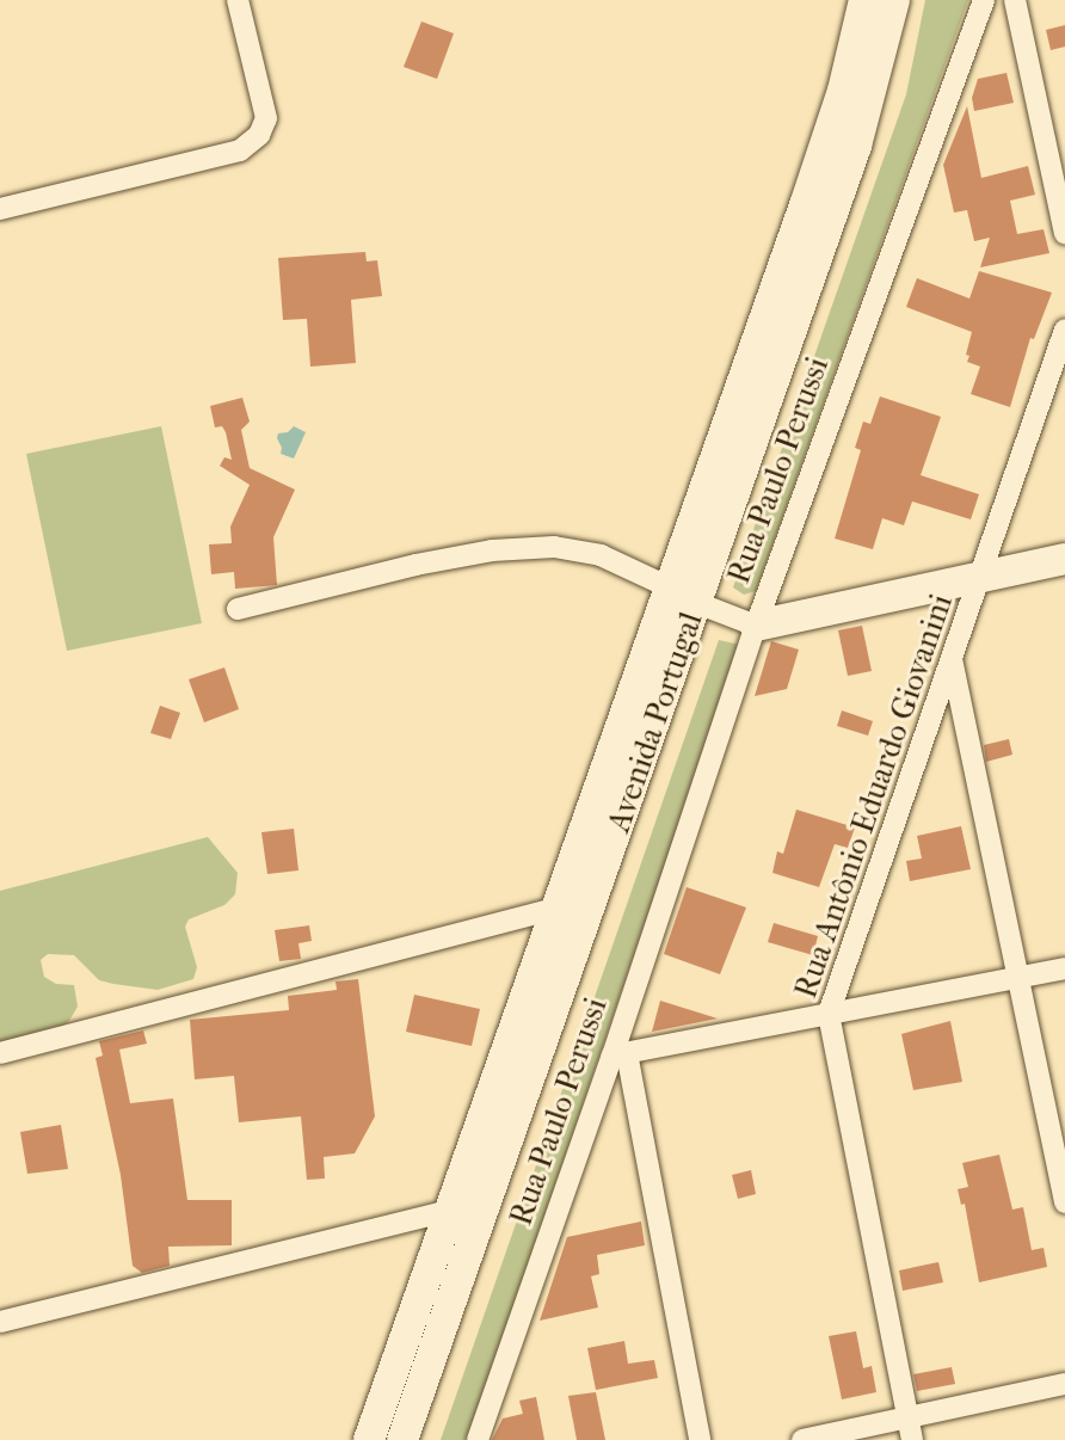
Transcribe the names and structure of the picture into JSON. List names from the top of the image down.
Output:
{
  "streets": {
    "main road": ["Avenida Portugal"],
    "street": ["Rua Paulo Perussi", "Rua Antônio Eduardo Giovanini"]
  }
}
